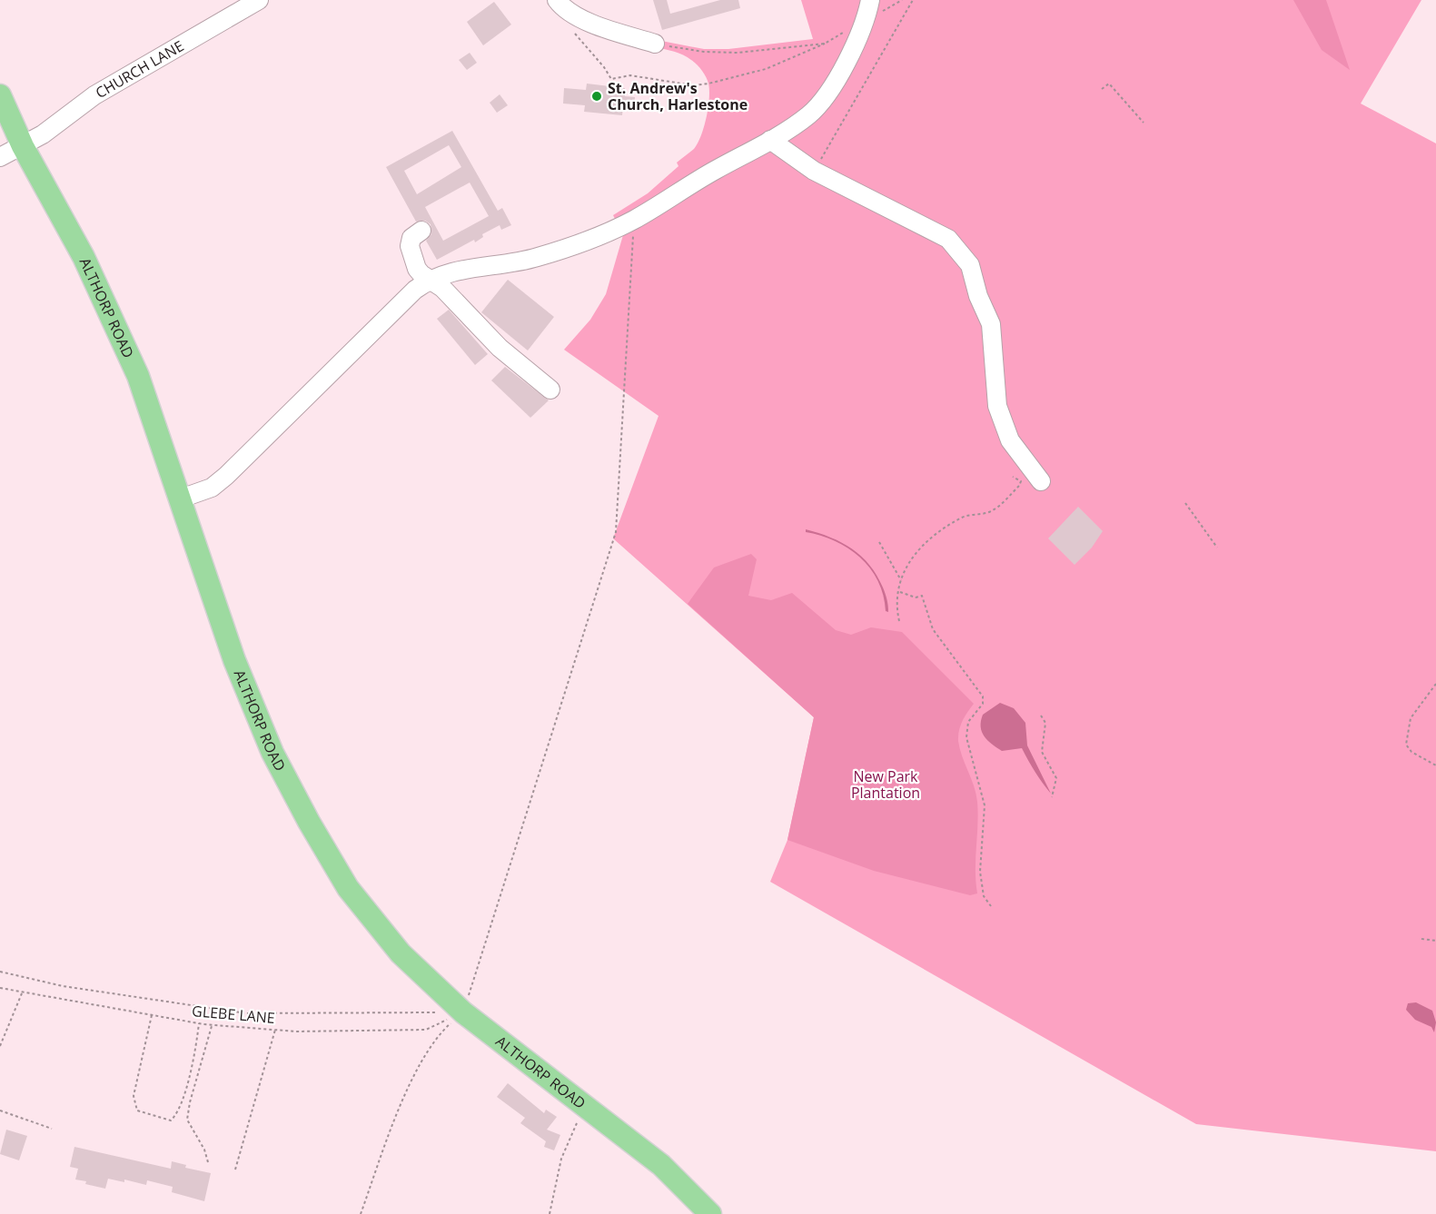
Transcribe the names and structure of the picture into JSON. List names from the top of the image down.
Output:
{
  "streets": {
    "main road": ["ALTHORP ROAD"],
    "street": ["CHURCH LANE"],
    "path": ["GLEBE LANE"]
  },
  "crossings": [
    ["CHURCH LANE", "ALTHORP ROAD"],
    ["ALTHORP ROAD", "GLEBE LANE"]
  ],
  "parks": ["New Park Plantation"],
  "places": ["St. Andrew's Church, Harlestone"]
}
